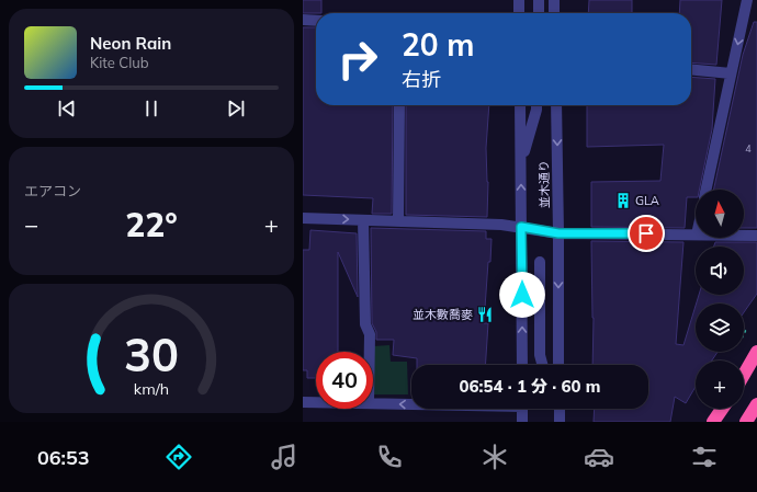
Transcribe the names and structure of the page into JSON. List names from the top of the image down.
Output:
{
  "streets": {
    "street": ["並木通り"]
  },
  "places": {
    "building": ["GLA"],
    "restaurant": ["並木數喬麥"]
  },
  "house_numbers": ["4"],
  "north": "top",
  "page": {
    "turn": ["20 m", "右折"],
    "song": ["Neon Rain", "Kite Club"],
    "tile": "エアコン",
    "map_buttons": "+",
    "heat": ["−", "22°", "+"],
    "limit": "40",
    "trip": "06:54 · 1 分 · 60 m",
    "tabs": "06:53",
    "gauge": ["30", "km/h"]
  }
}
